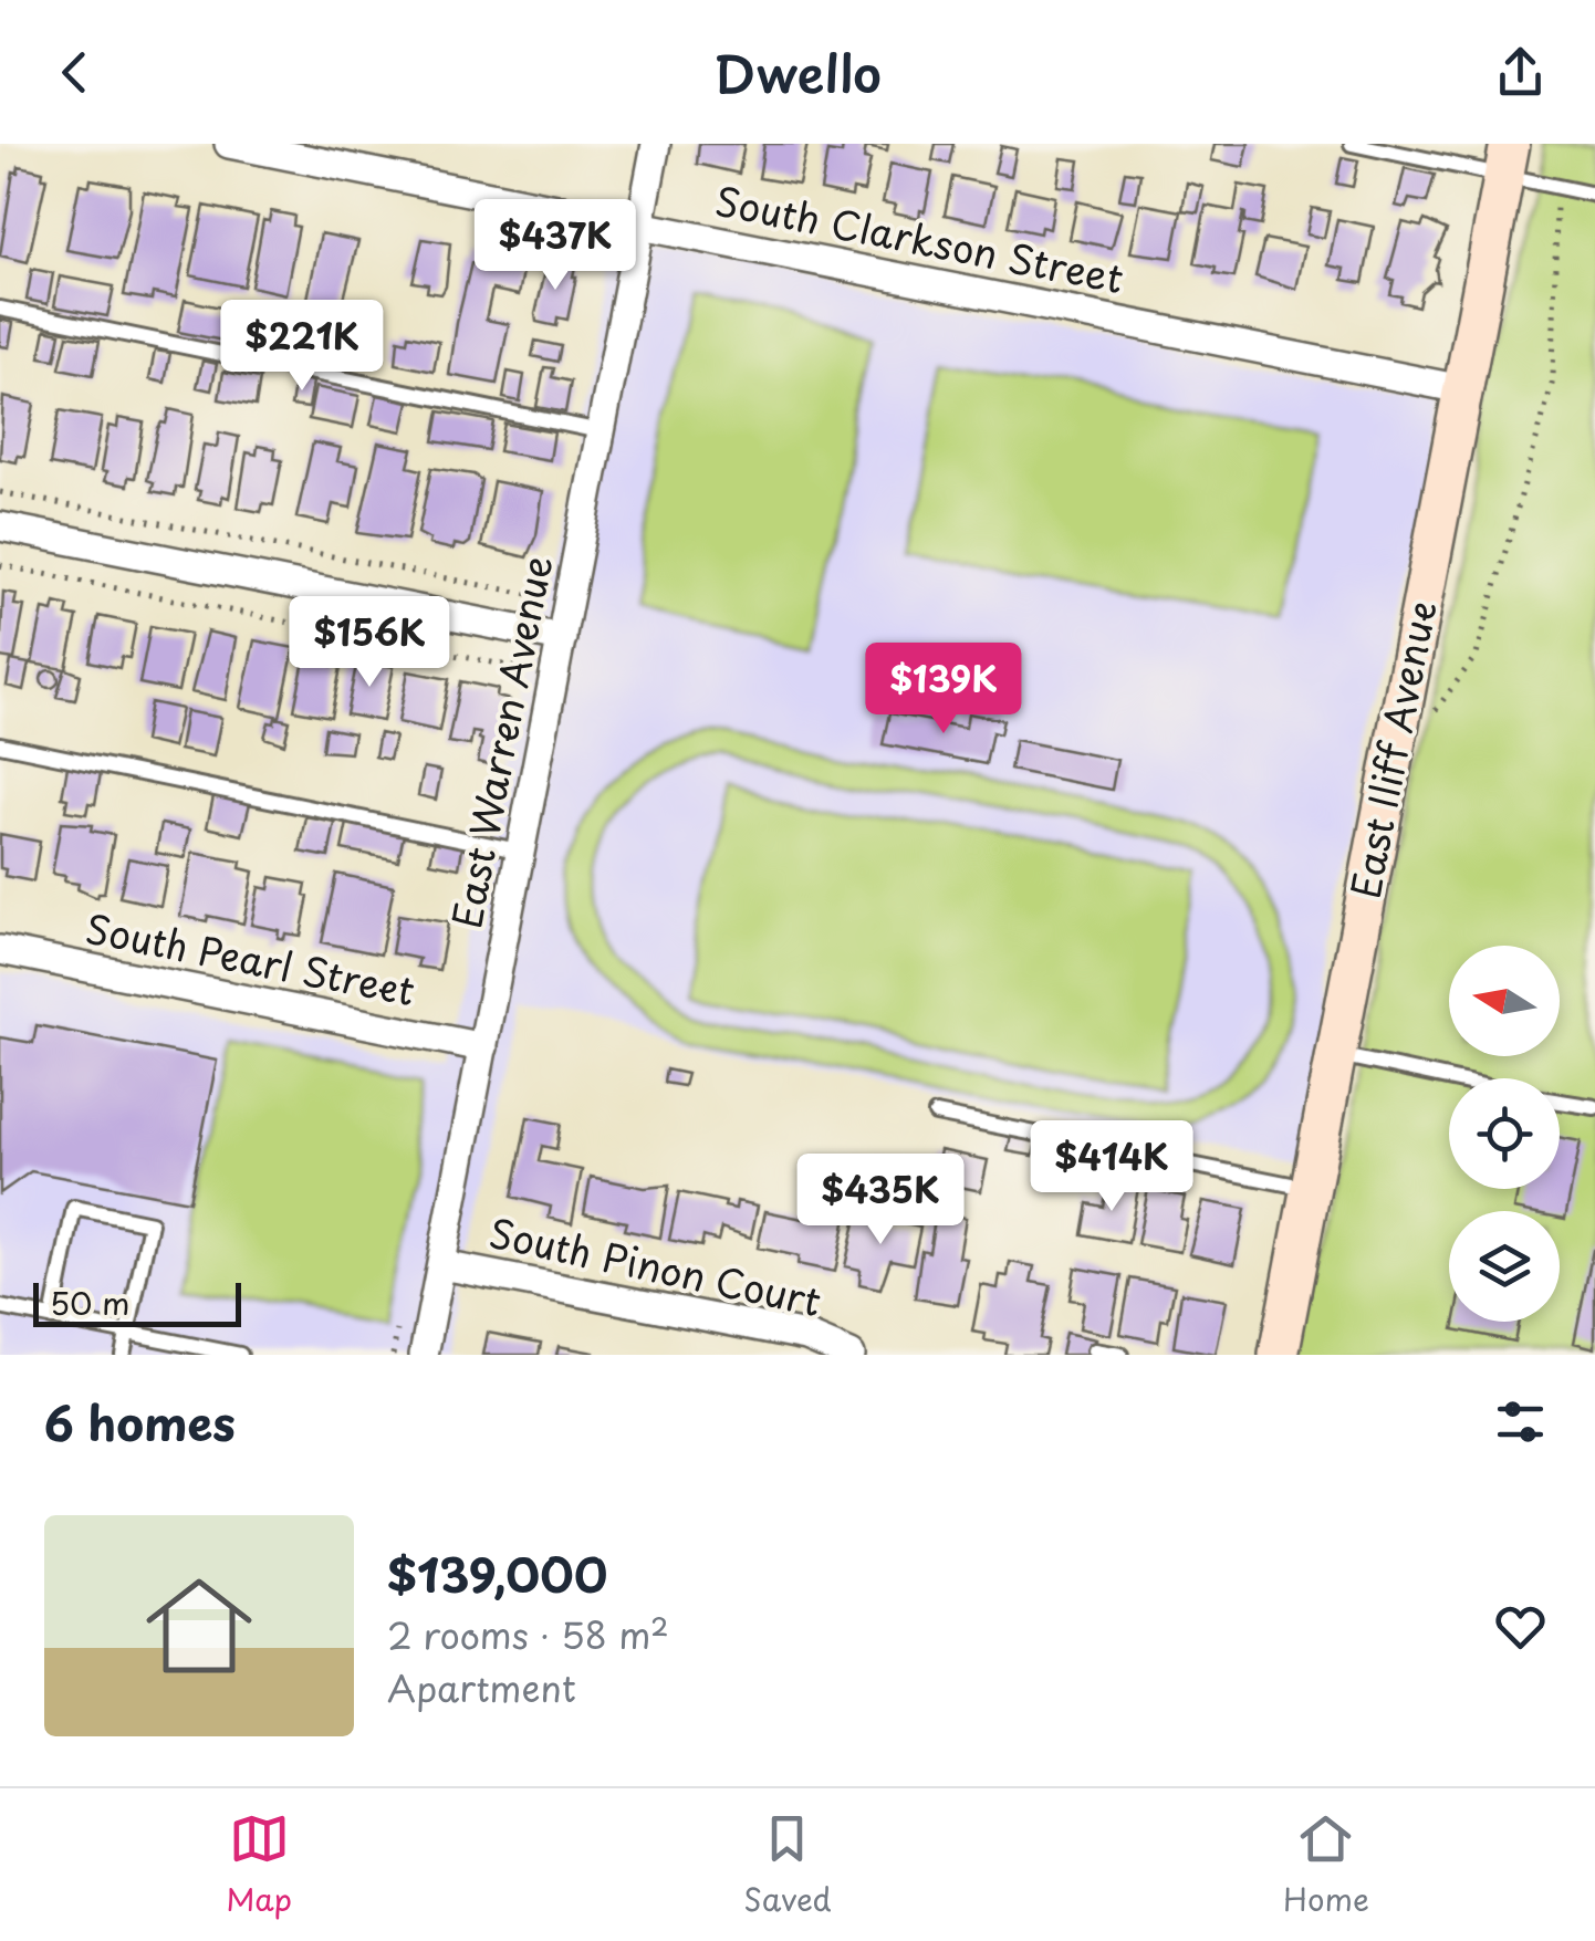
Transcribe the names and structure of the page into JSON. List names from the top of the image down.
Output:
{
  "streets": {
    "street": [
      "South Clarkson Street",
      "East Warren Avenue",
      "East Iliff Avenue",
      "South Pearl Street",
      "South Pinon Court"
    ]
  },
  "crossings": [
    ["South Clarkson Street", "East Warren Avenue"],
    ["South Clarkson Street", "East Iliff Avenue"],
    ["East Warren Avenue", "South Pearl Street"],
    ["East Warren Avenue", "South Pinon Court"]
  ],
  "scale_bar": "50 m",
  "north": "left",
  "page": {
    "header": "Dwello",
    "price": [
      "$437K",
      "$221K",
      "$156K",
      "$139K",
      "$414K",
      "$435K"
    ],
    "scale": "50 m",
    "heading": "6 homes",
    "list": [
      {
        "name": "$139,000",
        "note": "2 rooms · 58 m² · Apartment"
      }
    ],
    "tabs": ["Map", "Saved", "Home"]
  }
}
